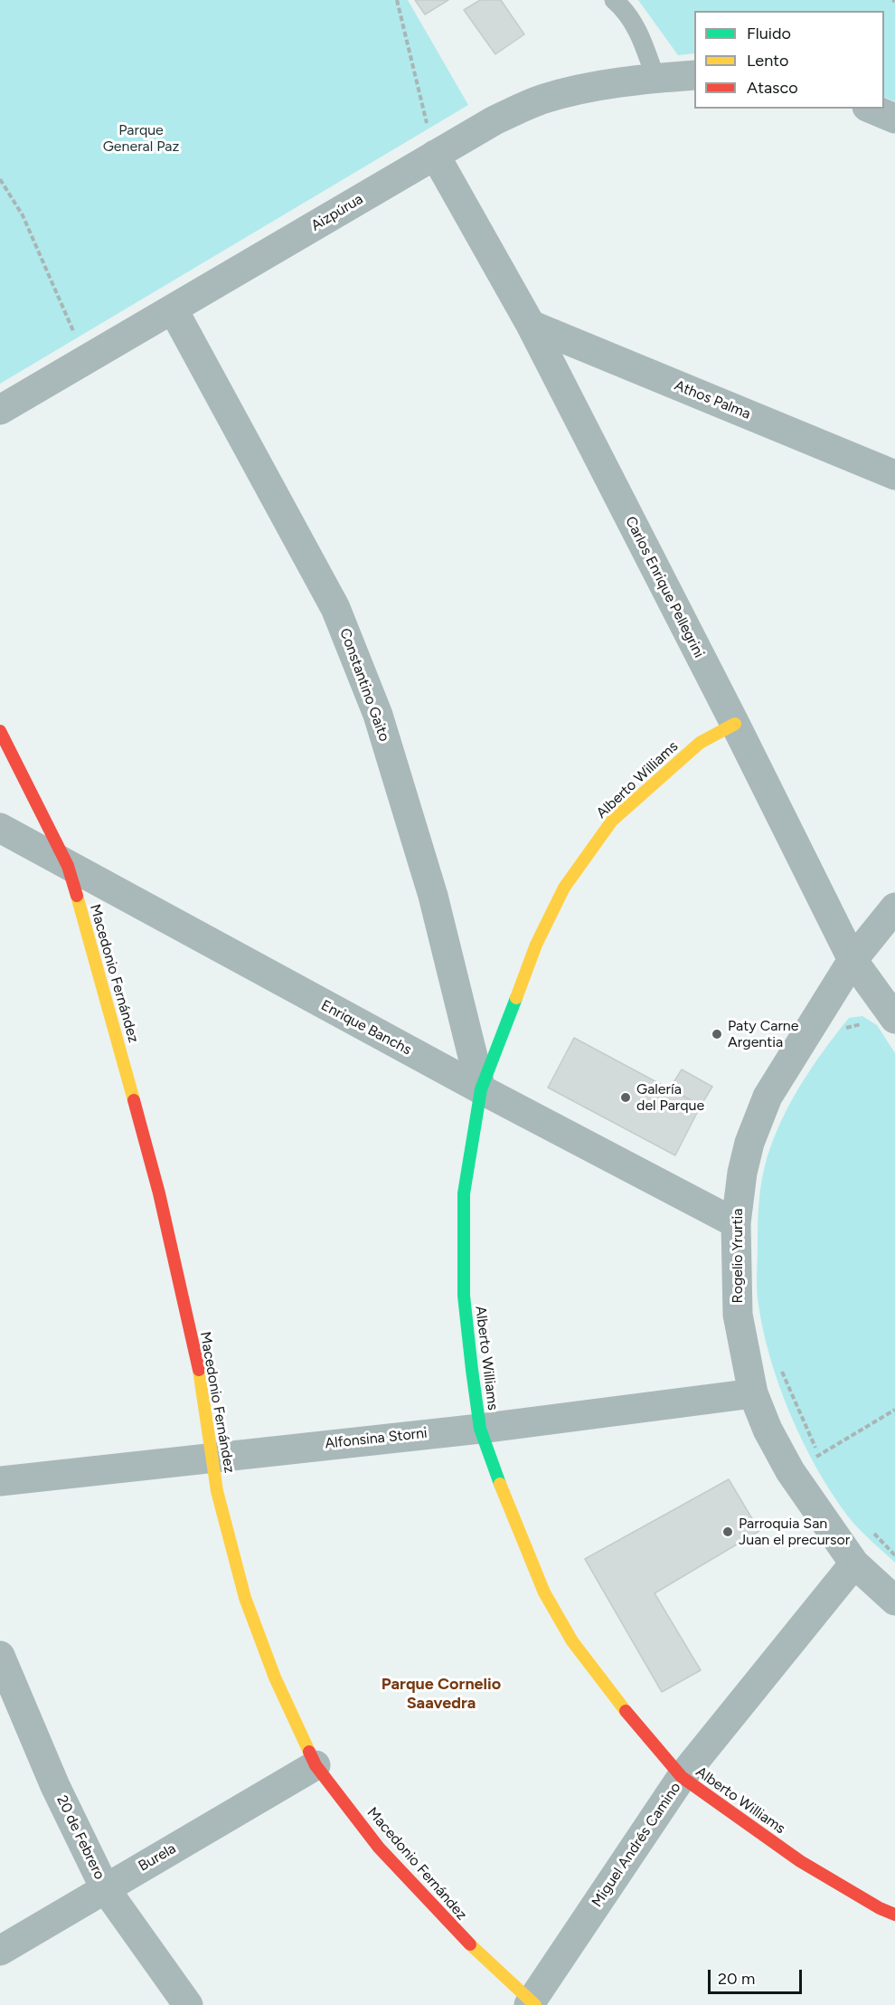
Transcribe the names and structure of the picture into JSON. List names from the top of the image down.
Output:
{
  "streets": {
    "street": [
      "Aizpúrua",
      "Athos Palma",
      "Carlos Enrique Pellegrini",
      "Constantino Gaito",
      "Alberto Williams",
      "Macedonio Fernández",
      "Enrique Banchs",
      "Rogelio Yrurtia",
      "Alfonsina Storni",
      "20 de Febrero",
      "Miguel Andrés Camino",
      "Burela"
    ]
  },
  "crossings": [
    ["Aizpúrua", "Carlos Enrique Pellegrini"],
    ["Aizpúrua", "Constantino Gaito"],
    ["Athos Palma", "Carlos Enrique Pellegrini"],
    ["Carlos Enrique Pellegrini", "Alberto Williams"],
    ["Carlos Enrique Pellegrini", "Rogelio Yrurtia"],
    ["Constantino Gaito", "Alberto Williams"],
    ["Constantino Gaito", "Enrique Banchs"],
    ["Alberto Williams", "Enrique Banchs"],
    ["Alberto Williams", "Alfonsina Storni"],
    ["Alberto Williams", "Miguel Andrés Camino"],
    ["Macedonio Fernández", "Enrique Banchs"],
    ["Macedonio Fernández", "Alfonsina Storni"],
    ["Macedonio Fernández", "Miguel Andrés Camino"],
    ["Macedonio Fernández", "Burela"],
    ["Enrique Banchs", "Rogelio Yrurtia"],
    ["Rogelio Yrurtia", "Alfonsina Storni"],
    ["Rogelio Yrurtia", "Miguel Andrés Camino"],
    ["20 de Febrero", "Burela"]
  ],
  "districts": ["Parque Cornelio Saavedra"],
  "parks": ["Parque General Paz"],
  "places": ["Paty Carne Argentia", "Galería del Parque", "Parroquia San Juan el precursor"],
  "legend": ["Fluido", "Lento", "Atasco"],
  "scale_bar": "20 m"
}
